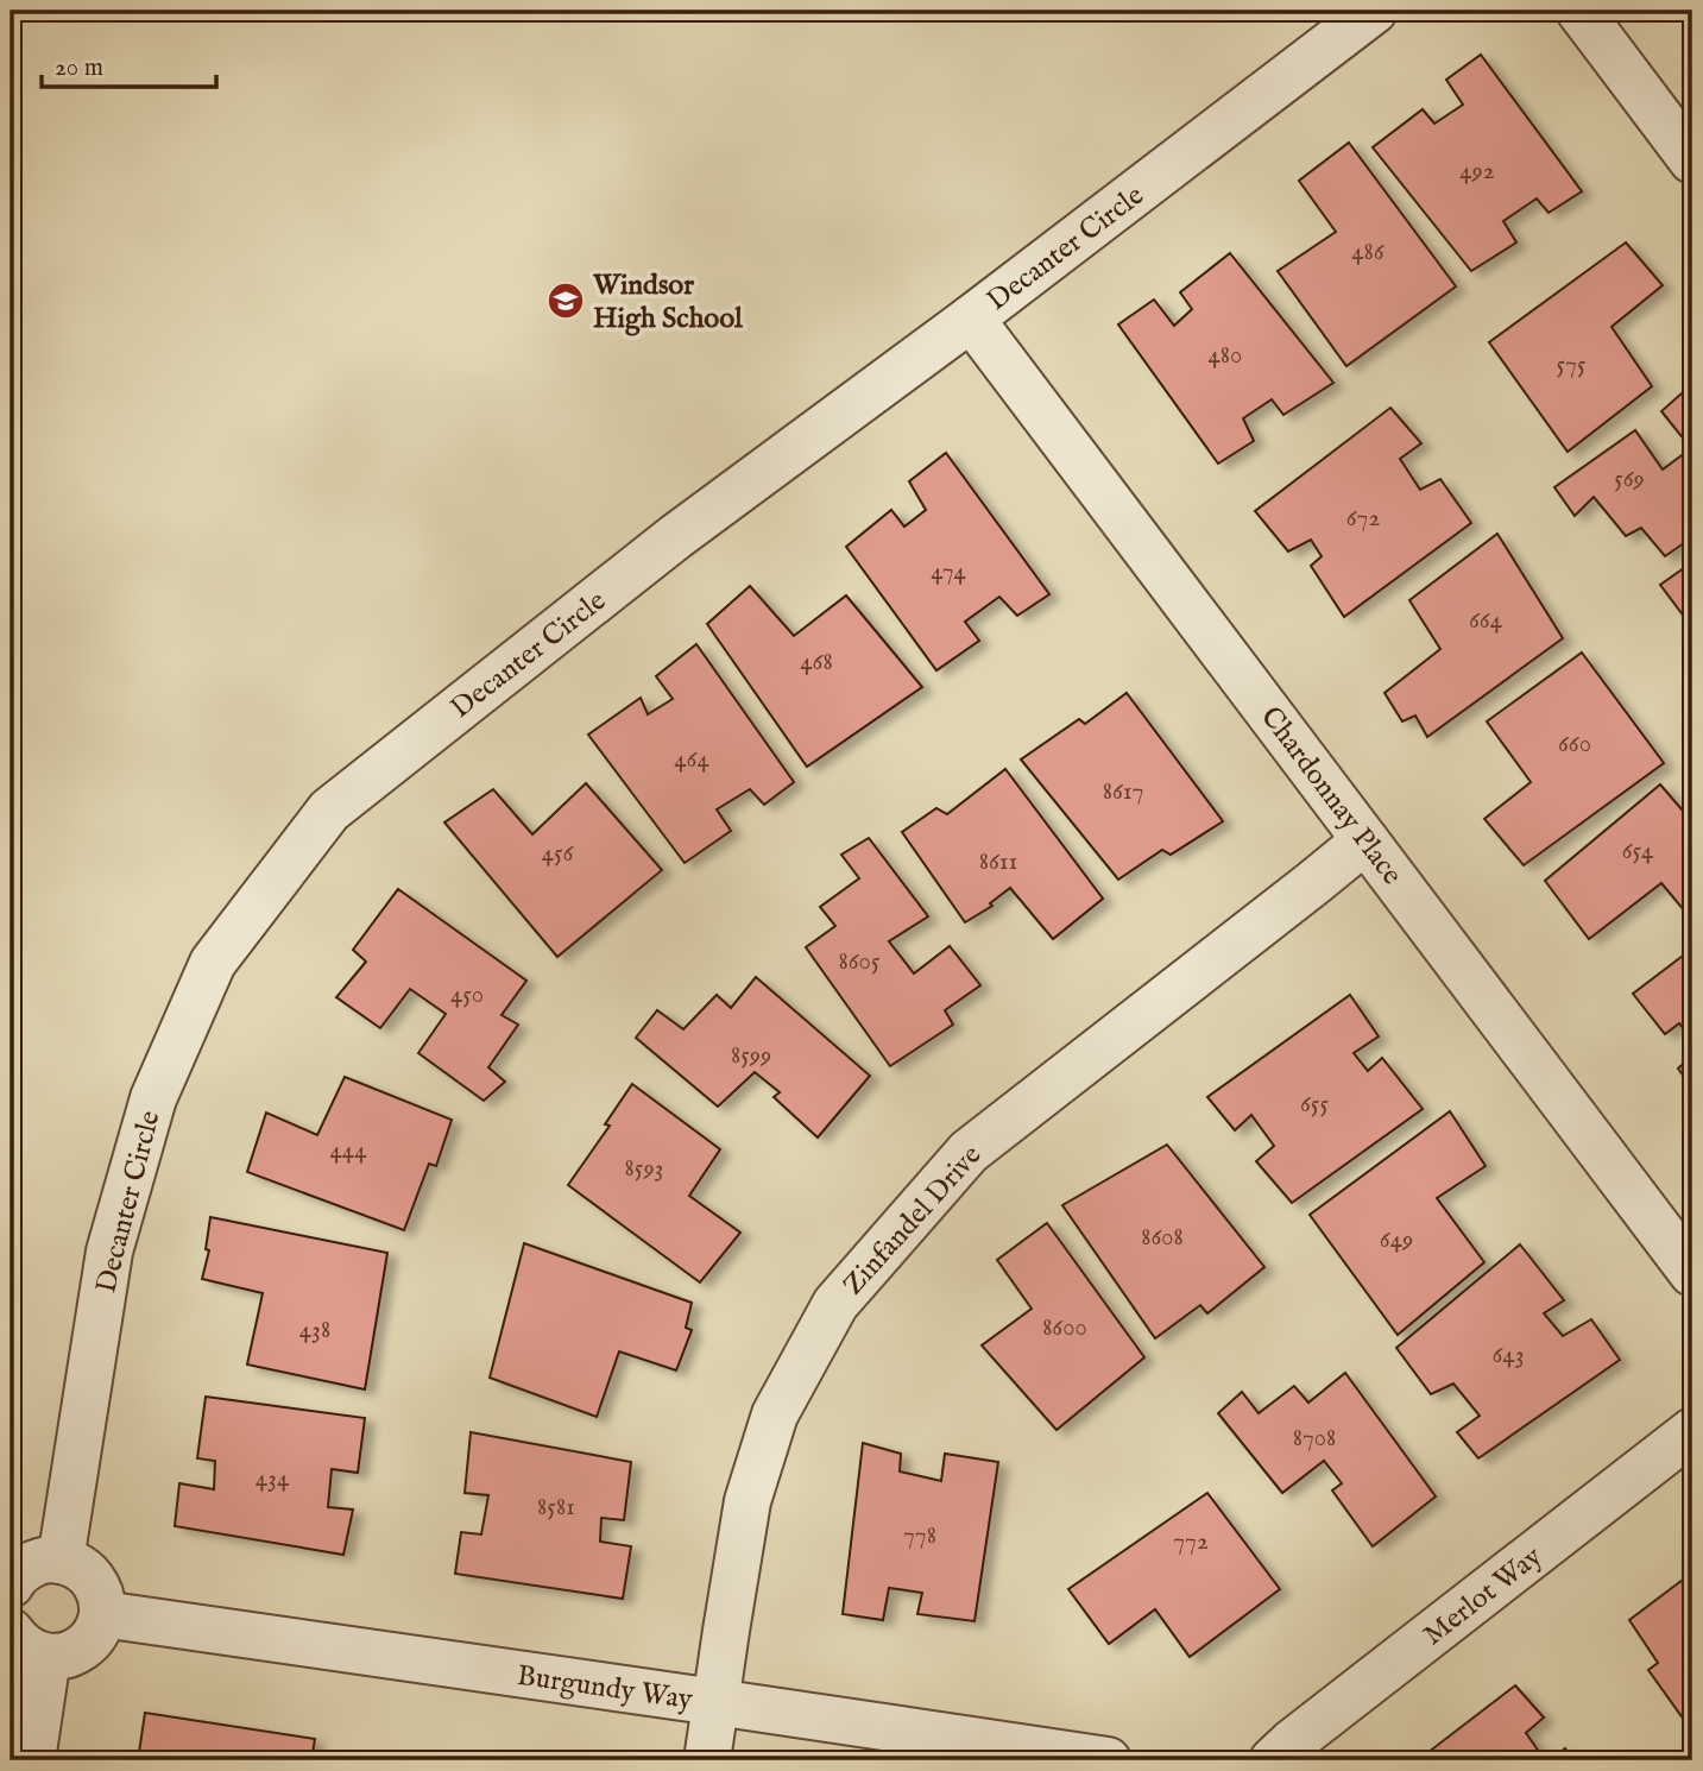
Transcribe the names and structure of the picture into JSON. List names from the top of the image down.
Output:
{
  "streets": {
    "street": [
      "Decanter Circle",
      "Chardonnay Place",
      "Zinfandel Drive",
      "Merlot Way",
      "Burgundy Way"
    ]
  },
  "crossings": [
    ["Decanter Circle", "Chardonnay Place"],
    ["Chardonnay Place", "Zinfandel Drive"],
    ["Zinfandel Drive", "Burgundy Way"]
  ],
  "places": {
    "school or university": ["Windsor High School"]
  },
  "house_numbers": [
    "492",
    "486",
    "480",
    "575",
    "569",
    "672",
    "474",
    "664",
    "468",
    "660",
    "464",
    "8617",
    "654",
    "456",
    "8611",
    "8605",
    "450",
    "8599",
    "655",
    "444",
    "8593",
    "8608",
    "649",
    "8600",
    "438",
    "643",
    "8708",
    "434",
    "8581",
    "778",
    "772"
  ],
  "scale_bar": "20 m"
}
